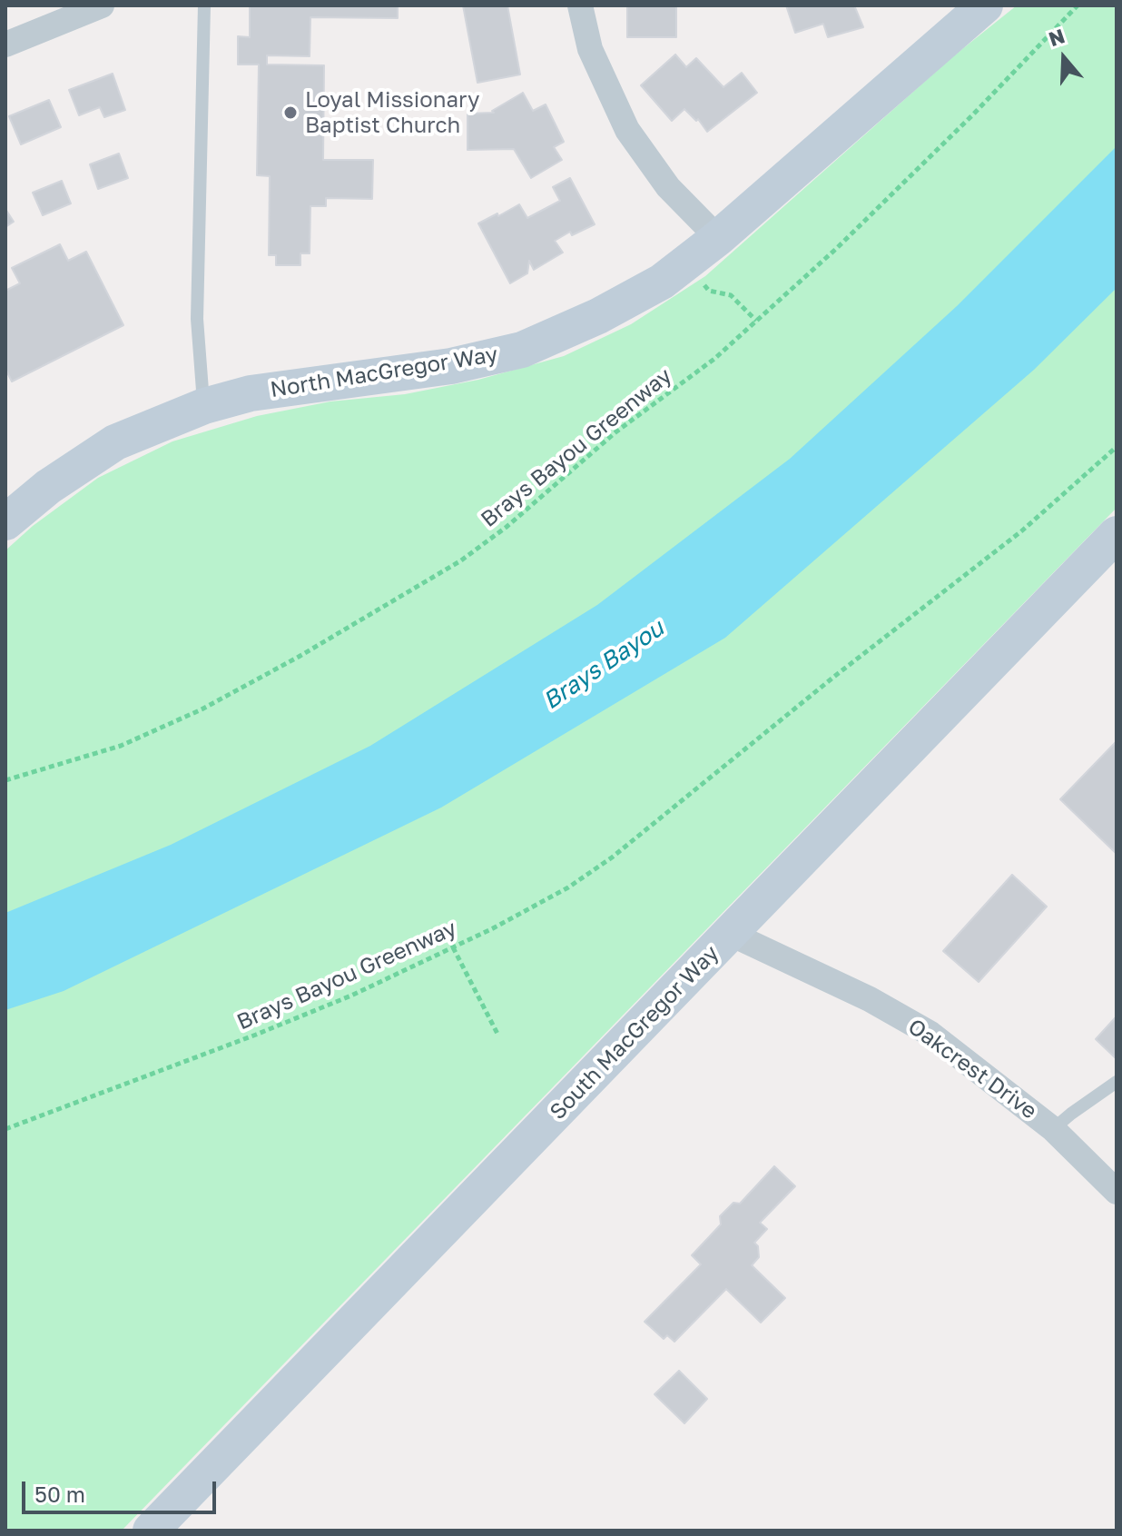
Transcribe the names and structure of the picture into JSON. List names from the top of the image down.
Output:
{
  "streets": {
    "street": ["North MacGregor Way", "South MacGregor Way", "Oakcrest Drive"],
    "path": ["Brays Bayou Greenway"]
  },
  "crossings": [
    ["South MacGregor Way", "Oakcrest Drive"]
  ],
  "water": ["Brays Bayou"],
  "places": ["Loyal Missionary Baptist Church"],
  "scale_bar": "50 m",
  "north": "top"
}
